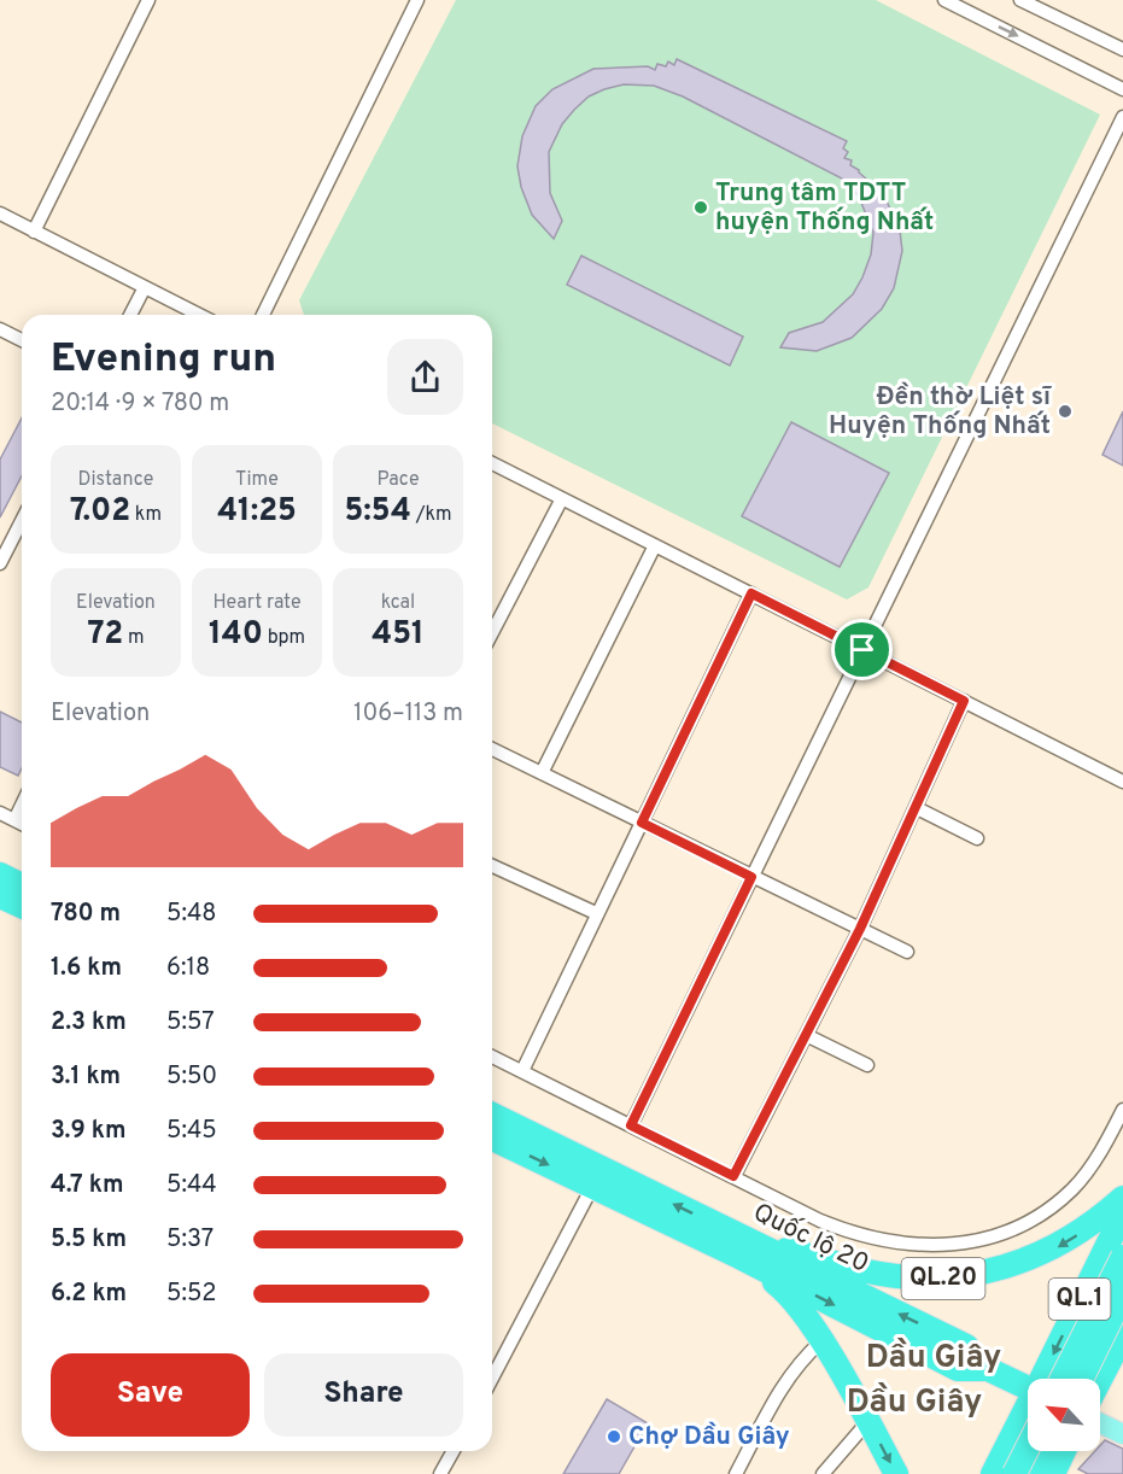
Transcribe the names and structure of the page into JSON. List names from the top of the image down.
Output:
{
  "streets": {
    "highway": ["Quốc lộ 20", "QL.20", "QL.1"]
  },
  "crossings": [
    ["Quốc lộ 20", "QL.20"]
  ],
  "districts": ["Dầu Giây", "Dầu Giây"],
  "places": ["Trung tâm TDTT huyện Thống Nhất", "Đền thờ Liệt sĩ Huyện Thống Nhất", "Chợ Dầu Giây"],
  "north": "top left",
  "page": {
    "heading": ["Evening run", "20:14 · 9 × 780 m"],
    "stats": [
      ["Distance", "7.02 km"],
      ["Time", "41:25"],
      ["Pace", "5:54 /km"],
      ["Elevation", "72 m"],
      ["Heart rate", "140 bpm"],
      ["kcal", "451"]
    ],
    "chart": ["Elevation", "106–113 m"],
    "list": [
      {
        "name": "780 m",
        "note": "5:48"
      },
      {
        "name": "1.6 km",
        "note": "6:18"
      },
      {
        "name": "2.3 km",
        "note": "5:57"
      },
      {
        "name": "3.1 km",
        "note": "5:50"
      },
      {
        "name": "3.9 km",
        "note": "5:45"
      },
      {
        "name": "4.7 km",
        "note": "5:44"
      },
      {
        "name": "5.5 km",
        "note": "5:37"
      },
      {
        "name": "6.2 km",
        "note": "5:52"
      }
    ],
    "buttons": ["Save", "Share"]
  }
}
